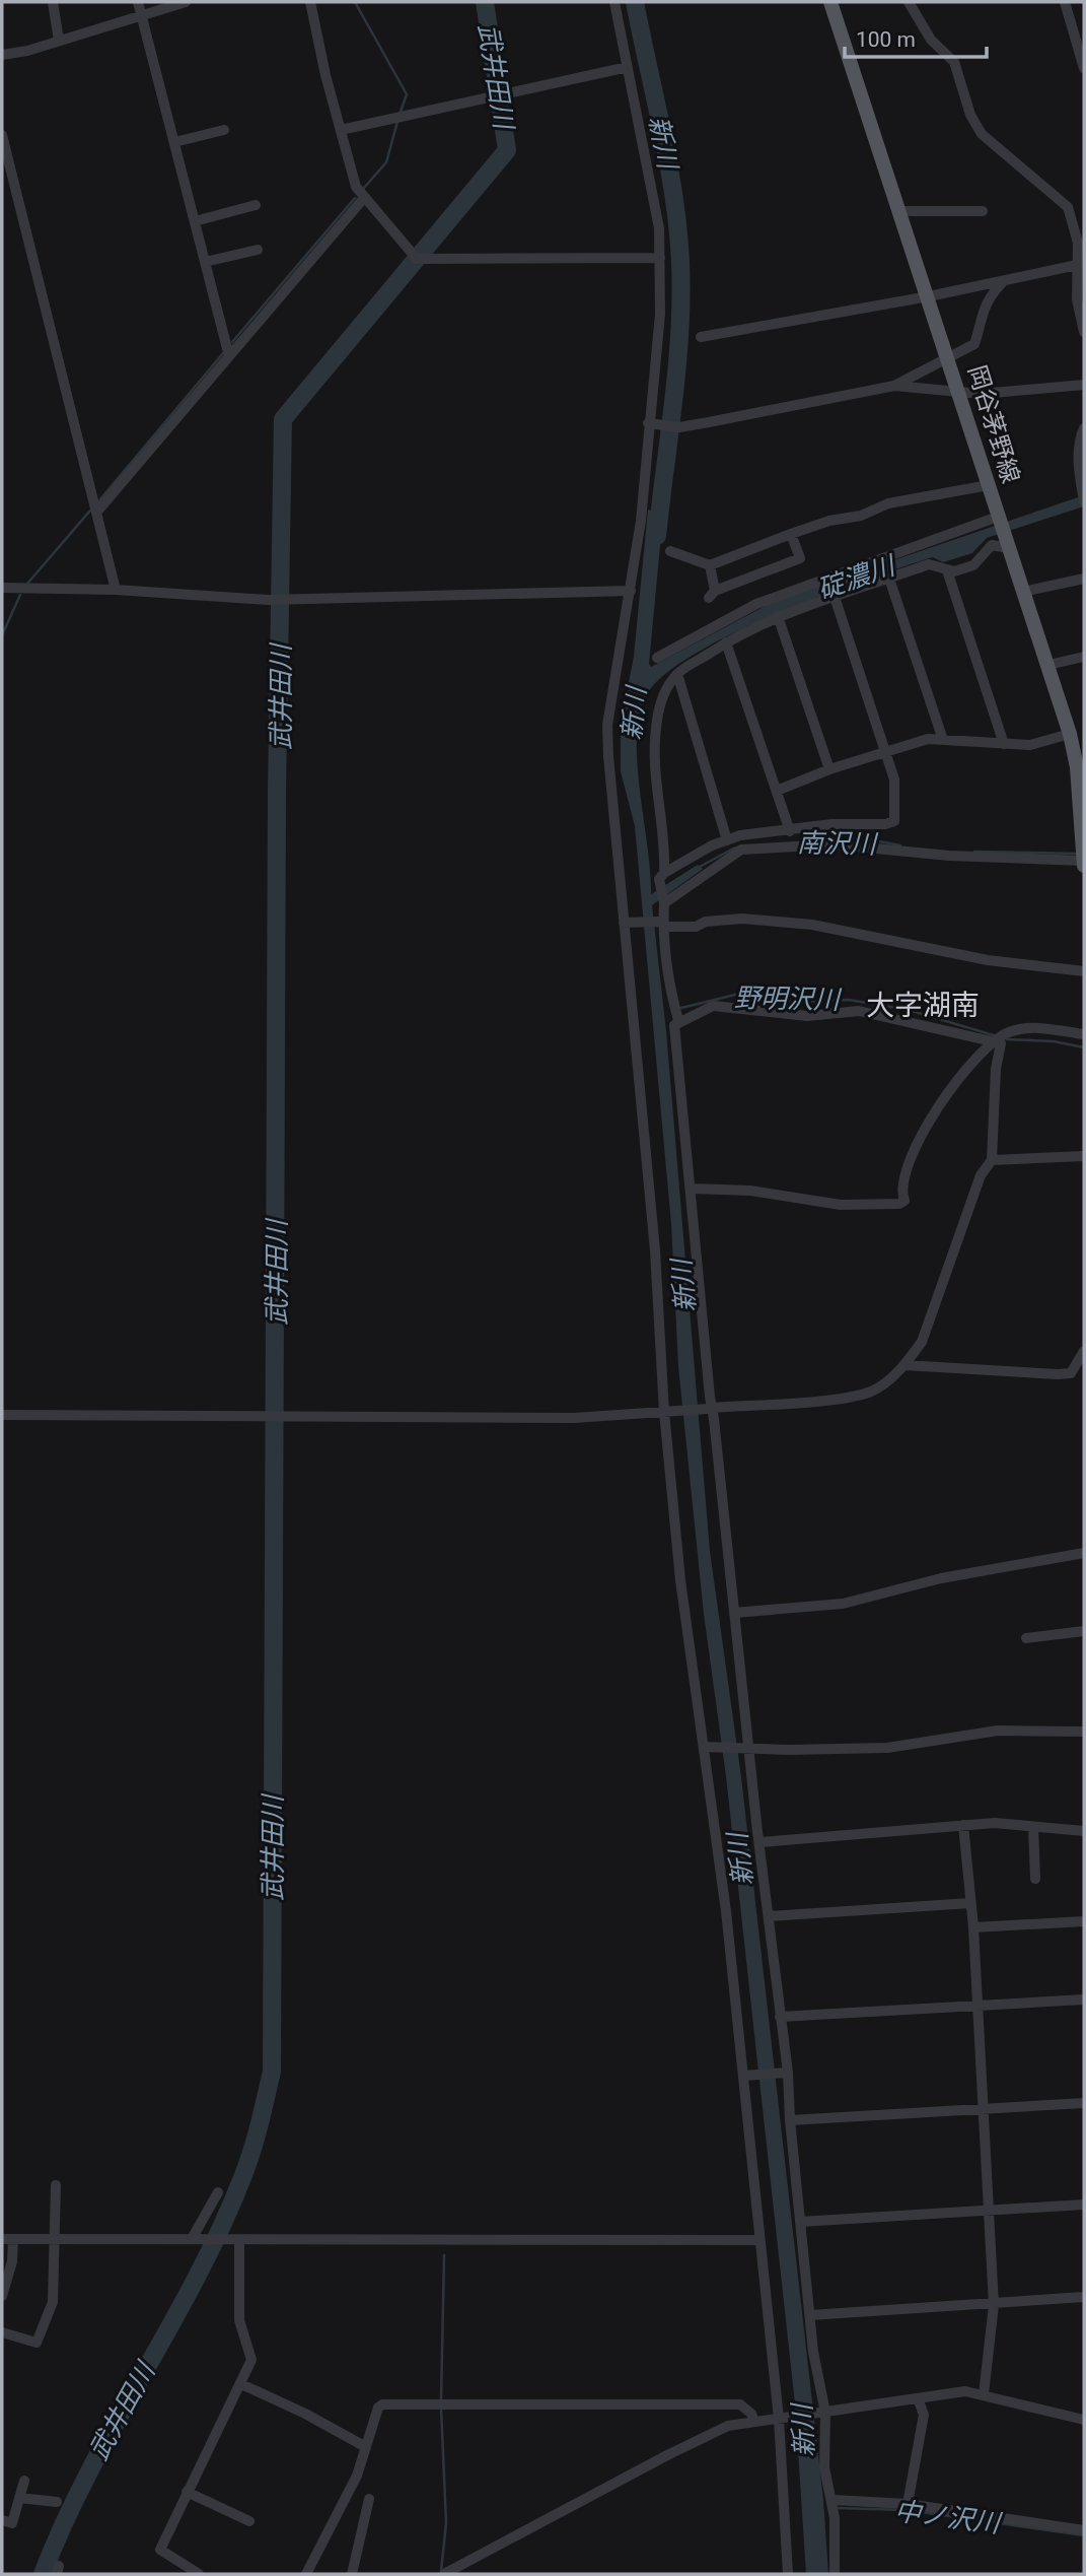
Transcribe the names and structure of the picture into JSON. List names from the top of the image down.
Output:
{
  "streets": {
    "main road": ["岡谷茅野線"]
  },
  "districts": ["大字湖南"],
  "water": [
    "武井田川",
    "新川",
    "碇濃川",
    "南沢川",
    "野明沢川",
    "中ノ沢川"
  ],
  "scale_bar": "100 m"
}
